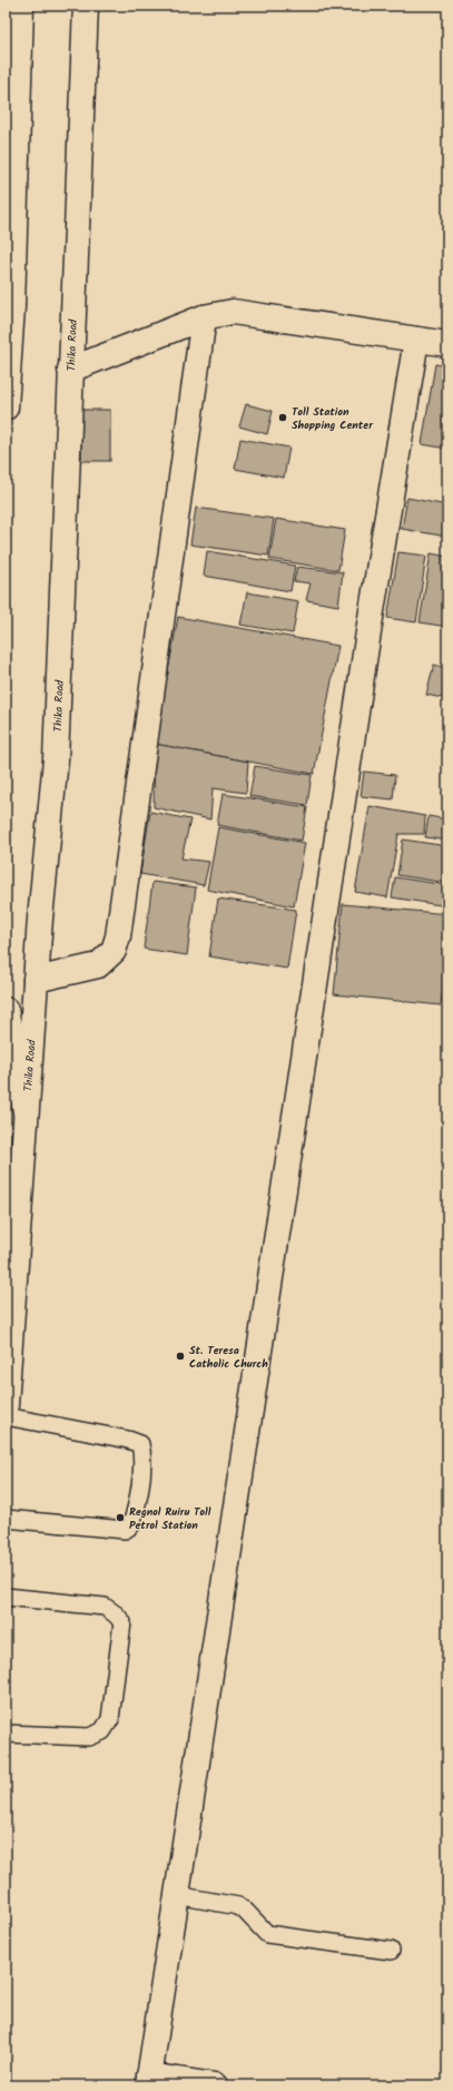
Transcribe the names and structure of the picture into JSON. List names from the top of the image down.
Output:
{
  "streets": {
    "main road": ["Thika Road"]
  },
  "places": ["Toll Station Shopping Center", "St. Teresa Catholic Church", "Regnol Ruiru Toll Petrol Station"]
}
